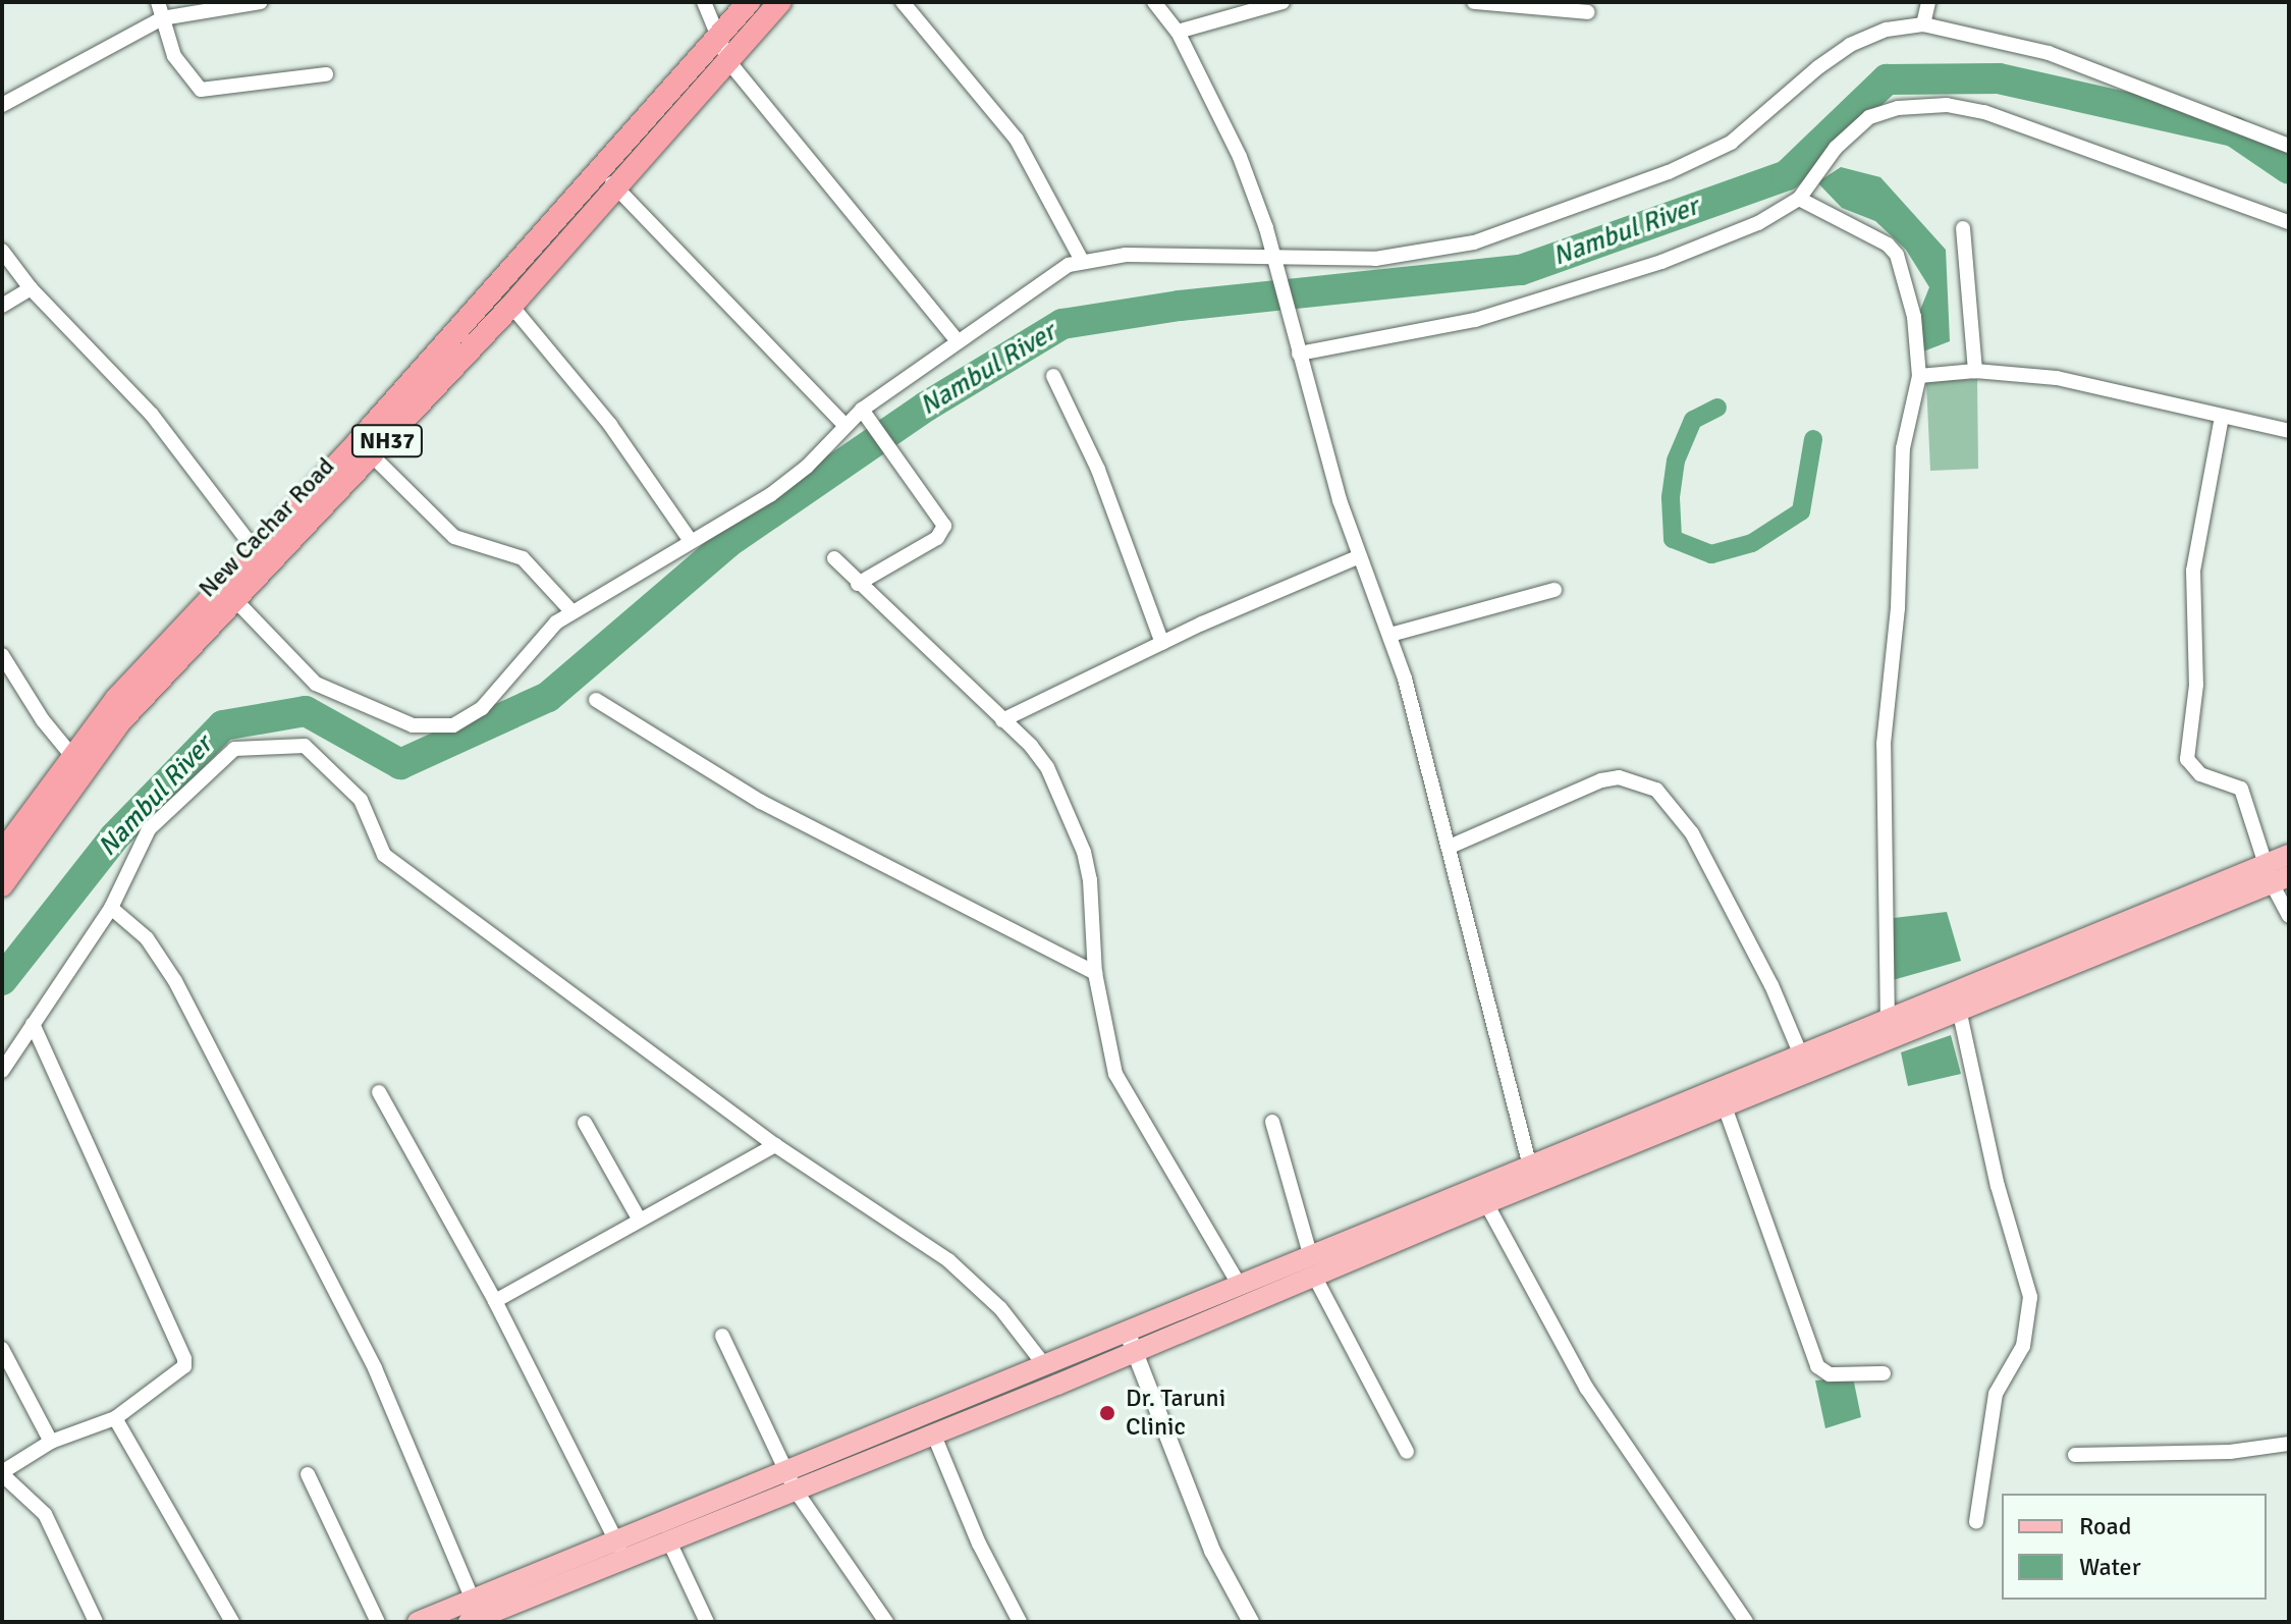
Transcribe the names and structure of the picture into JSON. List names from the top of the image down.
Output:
{
  "streets": {
    "highway": ["NH37", "New Cachar Road"]
  },
  "water": ["Nambul River"],
  "places": ["Dr. Taruni Clinic"],
  "legend": ["Road", "Water"]
}
